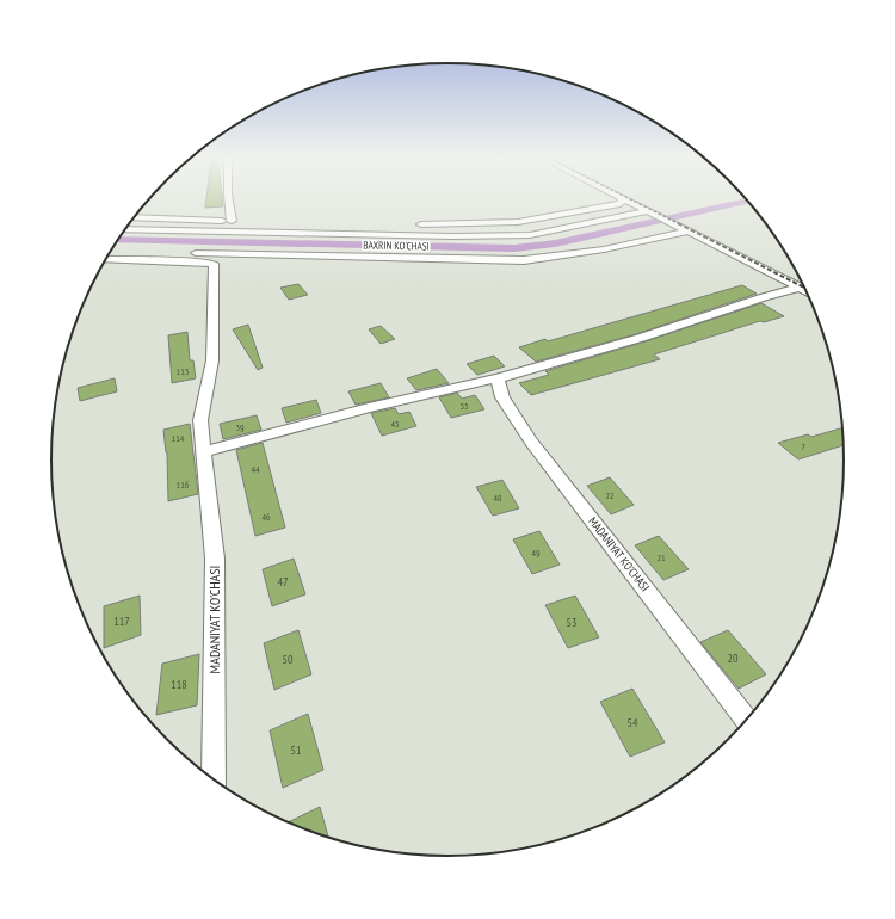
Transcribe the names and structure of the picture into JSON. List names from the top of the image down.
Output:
{
  "streets": {
    "street": ["BAXRIN KO'CHASI", "MADANIYAT KO'CHASI"]
  },
  "house_numbers": [
    "113",
    "55",
    "45",
    "39",
    "114",
    "7",
    "44",
    "116",
    "22",
    "48",
    "46",
    "49",
    "21",
    "47",
    "117",
    "53",
    "20",
    "50",
    "118",
    "54",
    "51"
  ]
}
